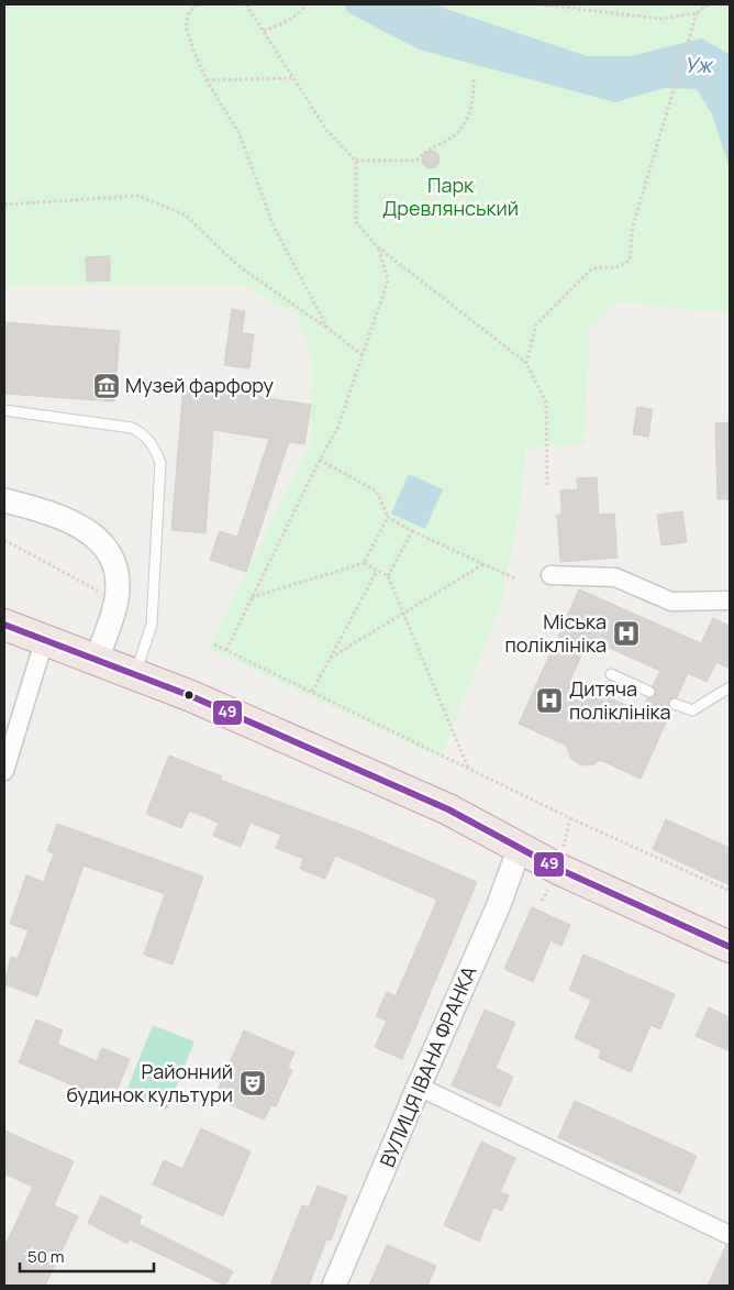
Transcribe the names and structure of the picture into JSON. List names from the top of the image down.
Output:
{
  "streets": {
    "street": ["ВУЛИЦЯ ІВАНА ФРАНКА"]
  },
  "water": ["Уж"],
  "parks": ["Парк Древлянський"],
  "places": {
    "museum": ["Музей фарфору"],
    "hospital": ["Міська поліклініка", "Дитяча поліклініка"],
    "theatre": ["Районний будинок культури"]
  },
  "lines": ["transit line 49"],
  "scale_bar": "50 m"
}
